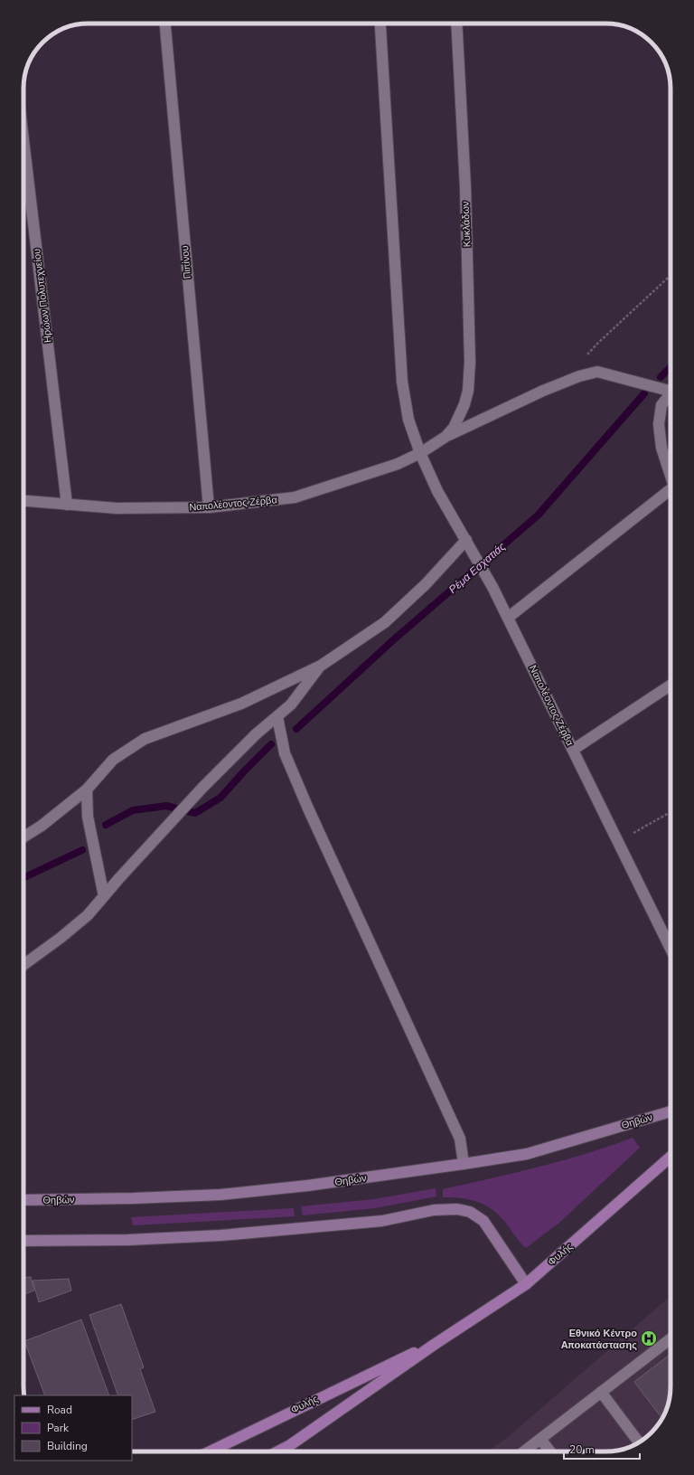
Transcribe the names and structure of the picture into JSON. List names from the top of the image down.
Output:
{
  "streets": {
    "main road": ["Θηβών", "Φυλής"],
    "street": [
      "Κυκλάδων",
      "Πιπίνου",
      "Ηρώων Πολυτεχνείου",
      "Ναπολέοντος Ζέρβα"
    ]
  },
  "crossings": [
    ["Κυκλάδων", "Ναπολέοντος Ζέρβα"],
    ["Πιπίνου", "Ναπολέοντος Ζέρβα"],
    ["Ηρώων Πολυτεχνείου", "Ναπολέοντος Ζέρβα"]
  ],
  "water": ["Ρέμα Εσχατιάς"],
  "places": {
    "hospital": ["Εθνικό Κέντρο Αποκατάστασης"]
  },
  "legend": ["Road", "Park", "Building"],
  "scale_bar": "20 m"
}
